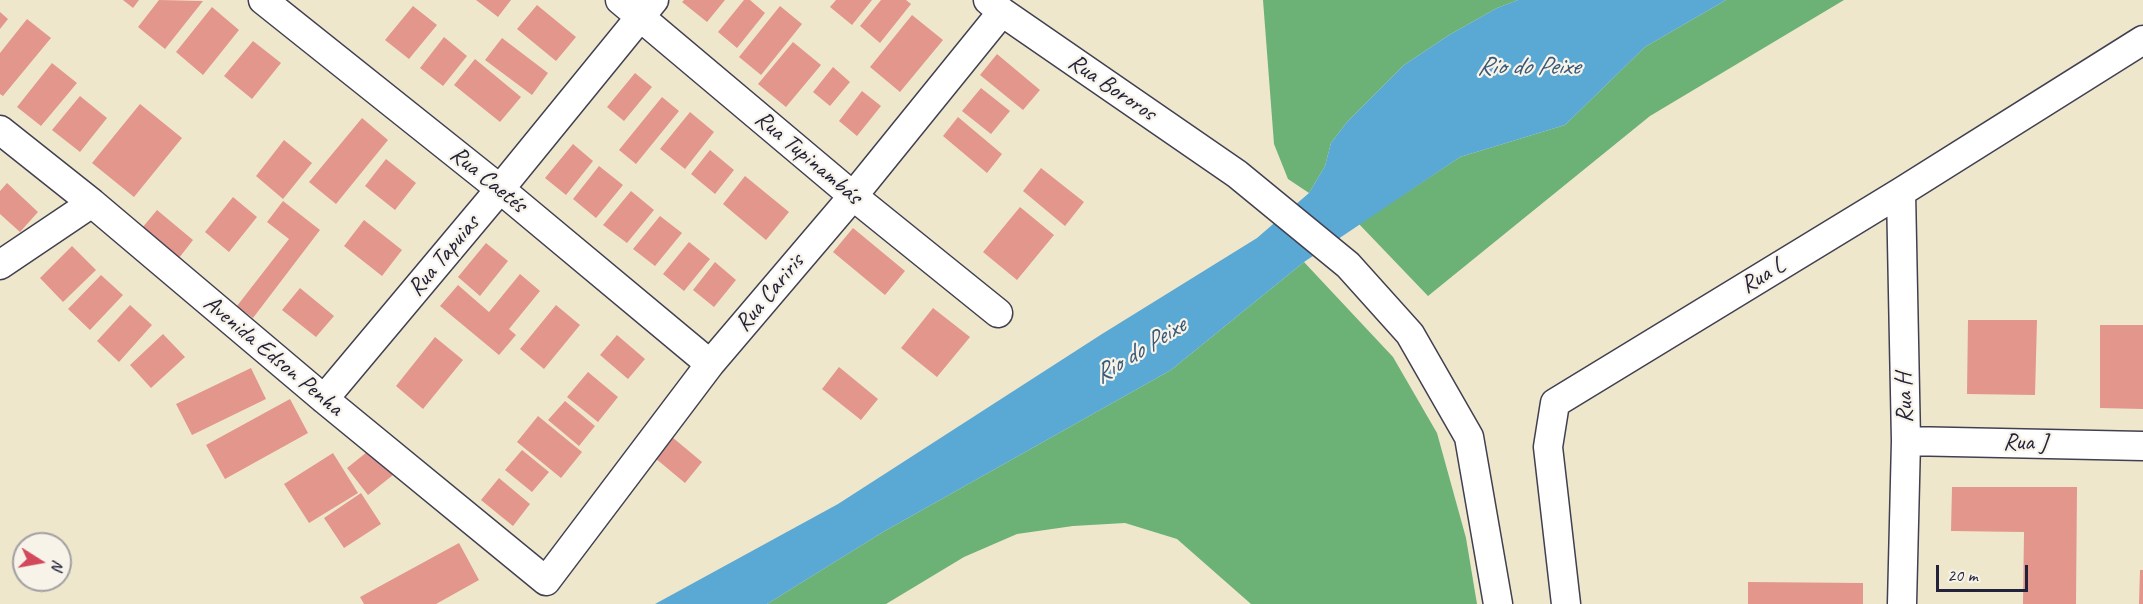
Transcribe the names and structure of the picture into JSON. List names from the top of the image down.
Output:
{
  "streets": {
    "street": [
      "Rua Bororos",
      "Rua Tupinambás",
      "Rua Caetés",
      "Rua Tapuias",
      "Rua L",
      "Rua Cariris",
      "Avenida Edson Penha",
      "Rua H",
      "Rua J"
    ]
  },
  "crossings": [
    ["Rua Bororos", "Rua Cariris"],
    ["Rua Tupinambás", "Rua Tapuias"],
    ["Rua Tupinambás", "Rua Cariris"],
    ["Rua Caetés", "Rua Tapuias"],
    ["Rua Caetés", "Rua Cariris"],
    ["Rua Tapuias", "Avenida Edson Penha"],
    ["Rua L", "Rua H"],
    ["Rua Cariris", "Avenida Edson Penha"],
    ["Rua H", "Rua J"]
  ],
  "water": ["Rio do Peixe"],
  "scale_bar": "20 m",
  "north": "right"
}
